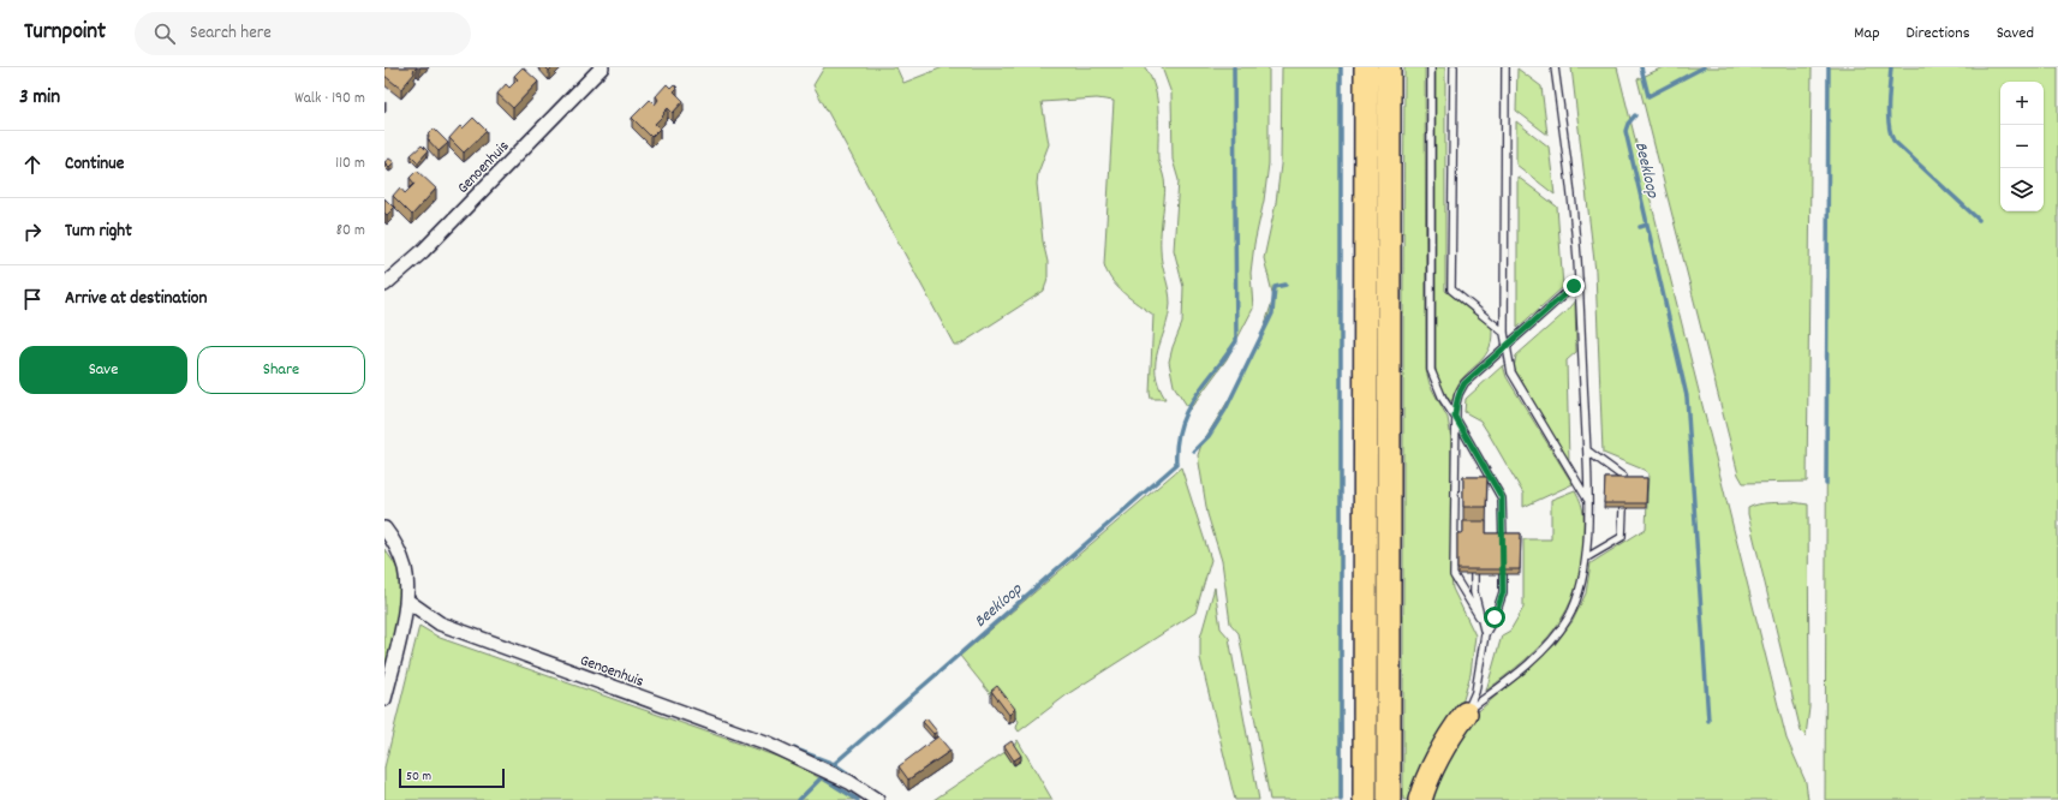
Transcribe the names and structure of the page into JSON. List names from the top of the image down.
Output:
{
  "streets": {
    "street": ["Genoenhuis"]
  },
  "water": ["Beekloop"],
  "scale_bar": "50 m",
  "page": {
    "header": "Turnpoint",
    "search": "Search here",
    "nav": ["Map", "Directions", "Saved"],
    "heading": ["3 min", "Walk · 190 m"],
    "map_buttons": ["+", "−"],
    "list": [
      ["Continue", "110 m"],
      ["Turn right", "80 m"],
      "Arrive at destination"
    ],
    "buttons": ["Save", "Share"],
    "scale": "50 m"
  }
}
